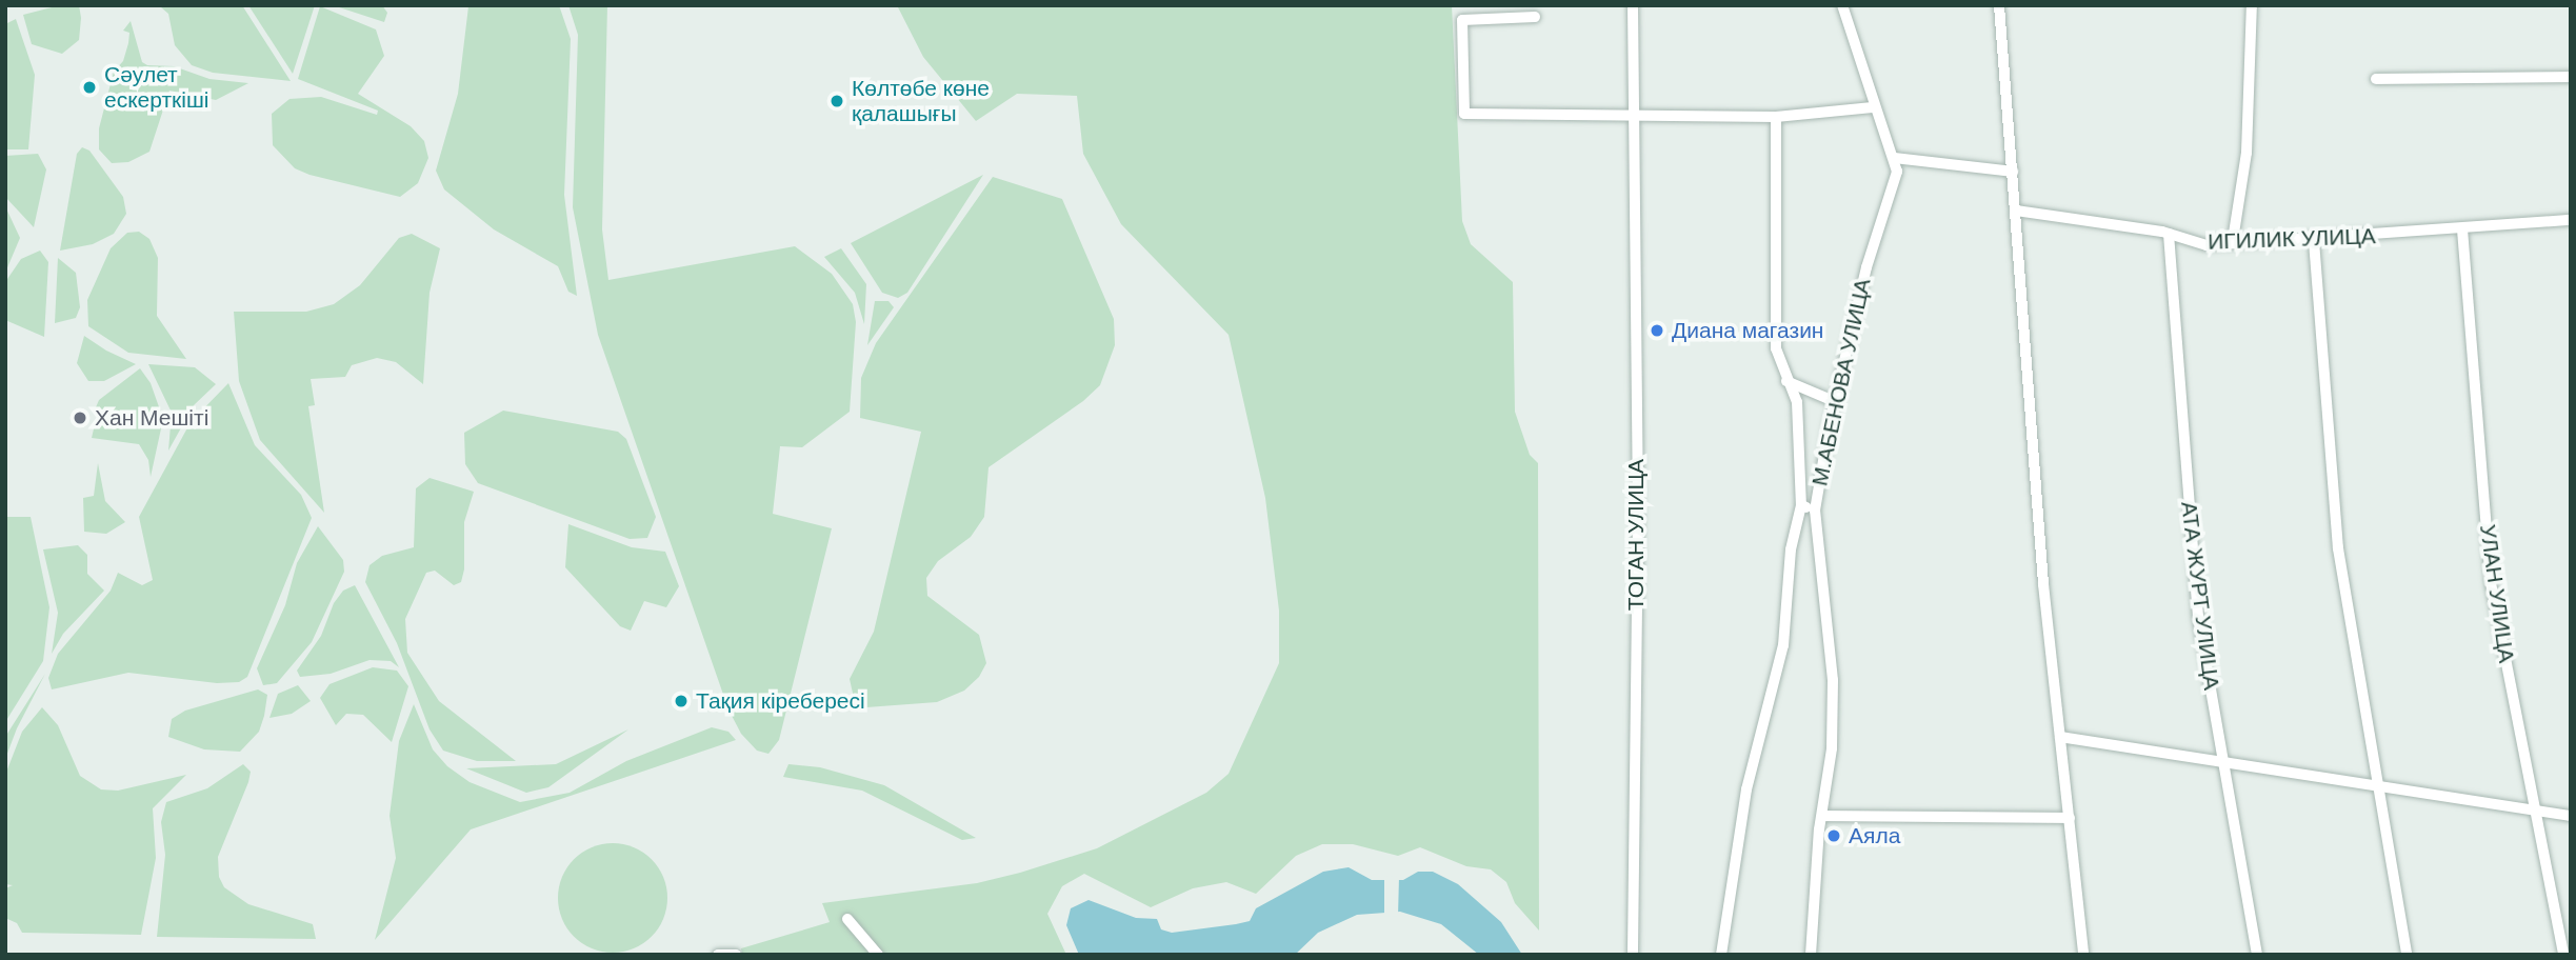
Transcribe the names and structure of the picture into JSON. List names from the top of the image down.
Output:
{
  "streets": {
    "street": [
      "ИГИЛИК УЛИЦА",
      "М.АБЕНОВА УЛИЦА",
      "ТОГАН УЛИЦА",
      "УЛАН УЛИЦА",
      "АТА ЖУРТ УЛИЦА"
    ]
  },
  "crossings": [
    ["ИГИЛИК УЛИЦА", "УЛАН УЛИЦА"],
    ["ИГИЛИК УЛИЦА", "АТА ЖУРТ УЛИЦА"]
  ],
  "places": [
    "Сәулет ескерткіші",
    "Көлтөбе көне қалашығы",
    "Диана магазин",
    "Хан Мешіті",
    "Тақия кіребересі",
    "Аяла"
  ]
}
